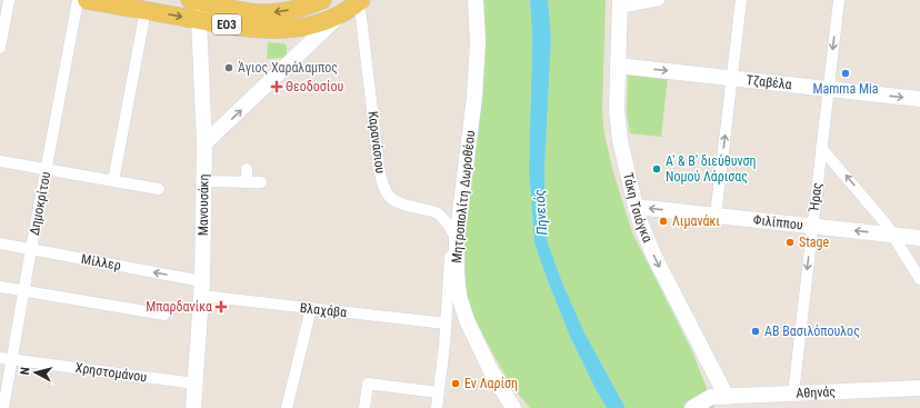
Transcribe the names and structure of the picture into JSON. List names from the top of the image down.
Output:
{
  "streets": {
    "main road": ["ΕΟ3"],
    "street": [
      "Τζαβέλα",
      "Καρανάσιου",
      "Μητροπολίτη Δωροθέου",
      "Ήρας",
      "Δημοκρίτου",
      "Μανουσάκη",
      "Τάκη Τσιόγκα",
      "Φιλίππου",
      "Μίλλερ",
      "Βλαχάβα",
      "Χρηστομάνου",
      "Αθηνάς"
    ]
  },
  "crossings": [
    ["ΕΟ3", "Καρανάσιου"],
    ["ΕΟ3", "Μανουσάκη"],
    ["Τζαβέλα", "Ήρας"],
    ["Τζαβέλα", "Τάκη Τσιόγκα"],
    ["Καρανάσιου", "Μητροπολίτη Δωροθέου"],
    ["Μητροπολίτη Δωροθέου", "Βλαχάβα"],
    ["Ήρας", "Φιλίππου"],
    ["Ήρας", "Αθηνάς"],
    ["Δημοκρίτου", "Μίλλερ"],
    ["Δημοκρίτου", "Χρηστομάνου"],
    ["Μανουσάκη", "Μίλλερ"],
    ["Μανουσάκη", "Βλαχάβα"],
    ["Μανουσάκη", "Χρηστομάνου"],
    ["Τάκη Τσιόγκα", "Φιλίππου"],
    ["Τάκη Τσιόγκα", "Αθηνάς"],
    ["Μίλλερ", "Βλαχάβα"]
  ],
  "one_way": ["Τζαβέλα", "Τάκη Τσιόγκα", "Φιλίππου"],
  "water": ["Πηνειός"],
  "places": {
    "other": [
      "Άγιος Χαράλαμπος",
      "Mamma Mia",
      "Α' & Β' διεύθυνση Νομού Λάρισας",
      "Λιμανάκι",
      "Stage",
      "ΑΒ Βασιλόπουλος",
      "Εν Λαρίση"
    ],
    "health": ["Θεοδοσίου", "Μπαρδανίκα"]
  },
  "north": "left"
}
